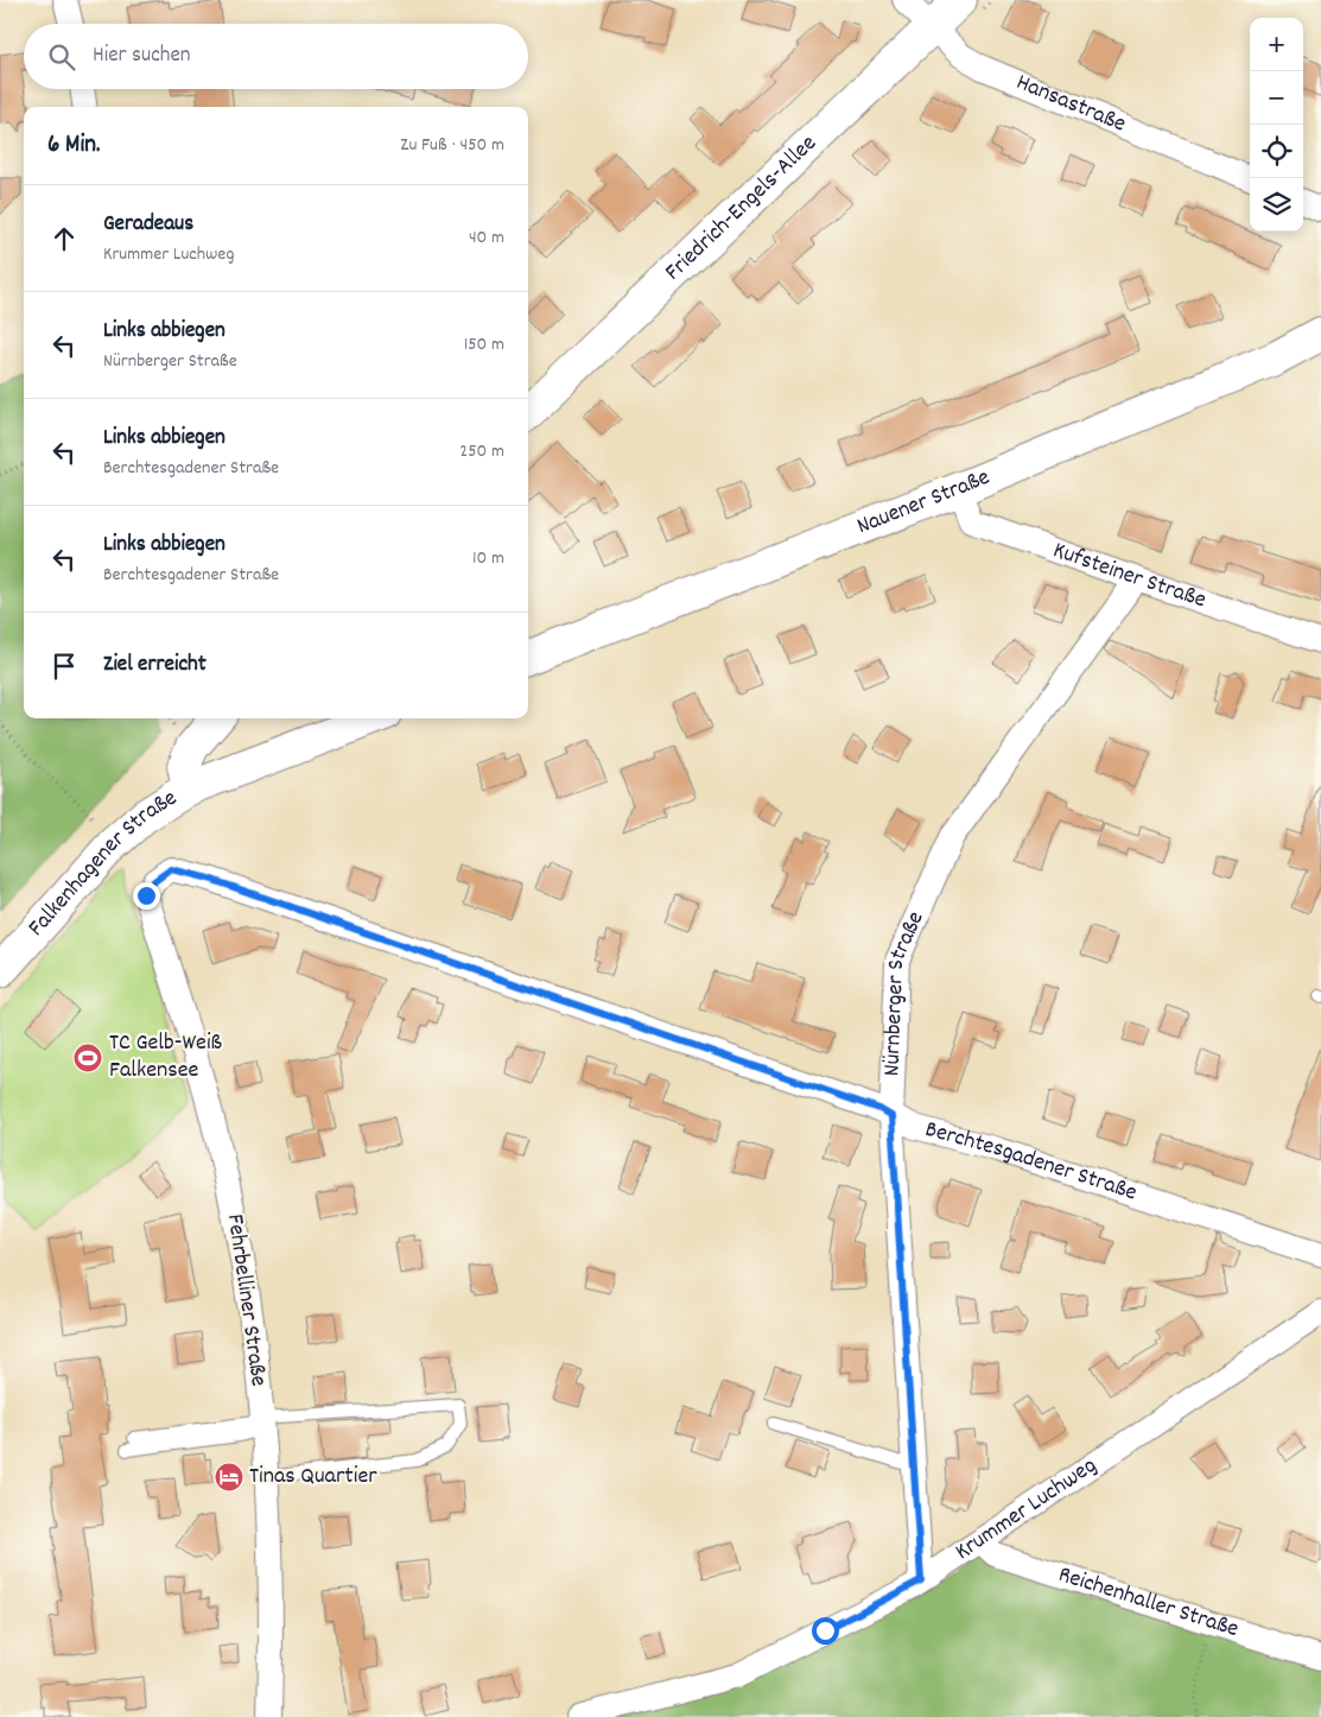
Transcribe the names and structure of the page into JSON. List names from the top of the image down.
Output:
{
  "streets": {
    "main road": ["Friedrich-Engels-Allee", "Nauener Straße", "Falkenhagener Straße"],
    "street": [
      "Hansastraße",
      "Kufsteiner Straße",
      "Nürnberger Straße",
      "Berchtesgadener Straße",
      "Fehrbelliner Straße",
      "Krummer Luchweg",
      "Reichenhaller Straße"
    ]
  },
  "crossings": [
    ["Hansastraße", "Friedrich-Engels-Allee"],
    ["Nauener Straße", "Kufsteiner Straße"],
    ["Kufsteiner Straße", "Nürnberger Straße"],
    ["Nürnberger Straße", "Berchtesgadener Straße"],
    ["Nürnberger Straße", "Krummer Luchweg"],
    ["Berchtesgadener Straße", "Fehrbelliner Straße"],
    ["Krummer Luchweg", "Reichenhaller Straße"]
  ],
  "places": {
    "sports": ["TC Gelb-Weiß Falkensee"],
    "hotel": ["Tinas Quartier"]
  },
  "page": {
    "map_buttons": ["+", "−"],
    "search": "Hier suchen",
    "heading": ["6 Min.", "Zu Fuß · 450 m"],
    "list": [
      ["Geradeaus", "Krummer Luchweg", "40 m"],
      ["Links abbiegen", "Nürnberger Straße", "150 m"],
      ["Links abbiegen", "Berchtesgadener Straße", "250 m"],
      ["Links abbiegen", "Berchtesgadener Straße", "10 m"],
      "Ziel erreicht"
    ]
  }
}
